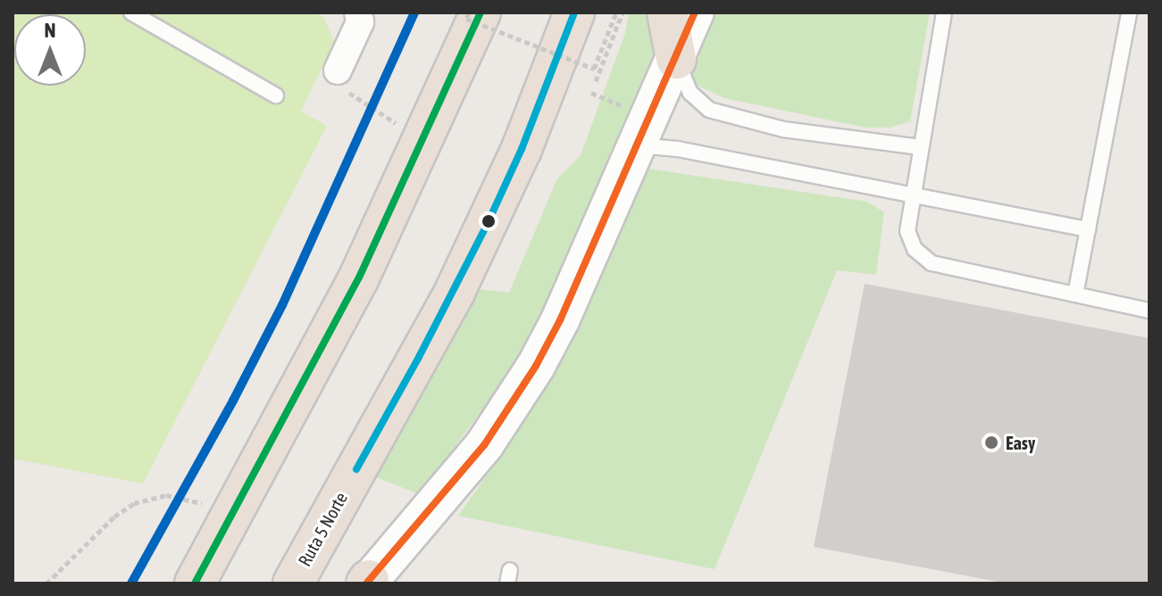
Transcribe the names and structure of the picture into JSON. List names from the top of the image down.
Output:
{
  "streets": {
    "highway": ["Ruta 5 Norte"]
  },
  "places": ["Easy"],
  "north": "top"
}
